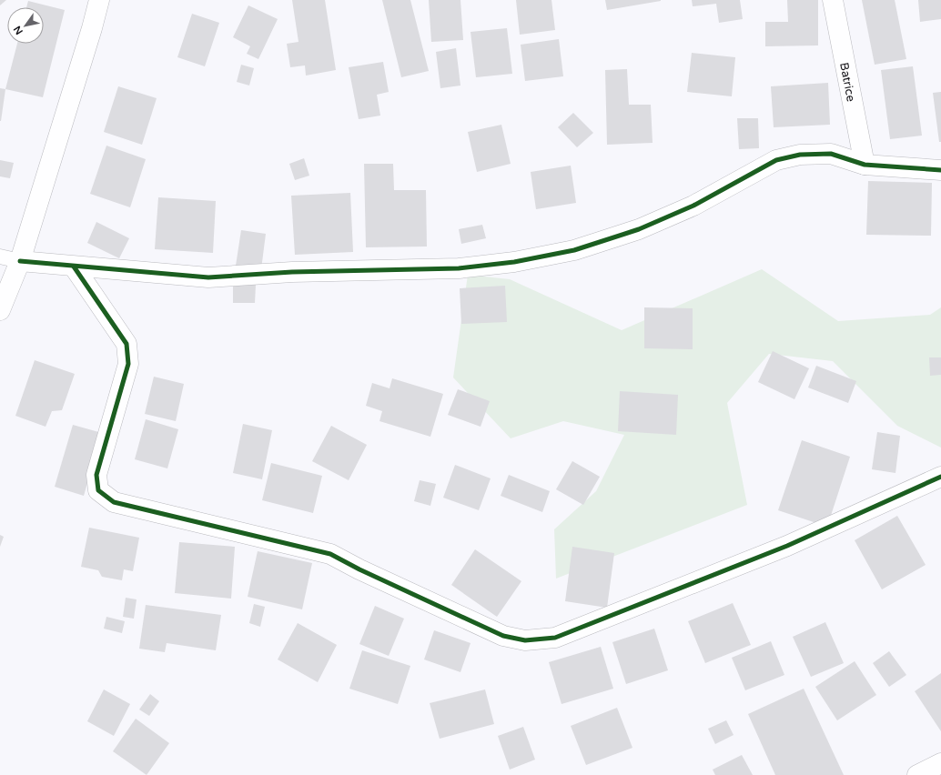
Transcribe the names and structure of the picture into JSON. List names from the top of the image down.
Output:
{
  "streets": {
    "street": ["Batrice"]
  },
  "north": "bottom left"
}
